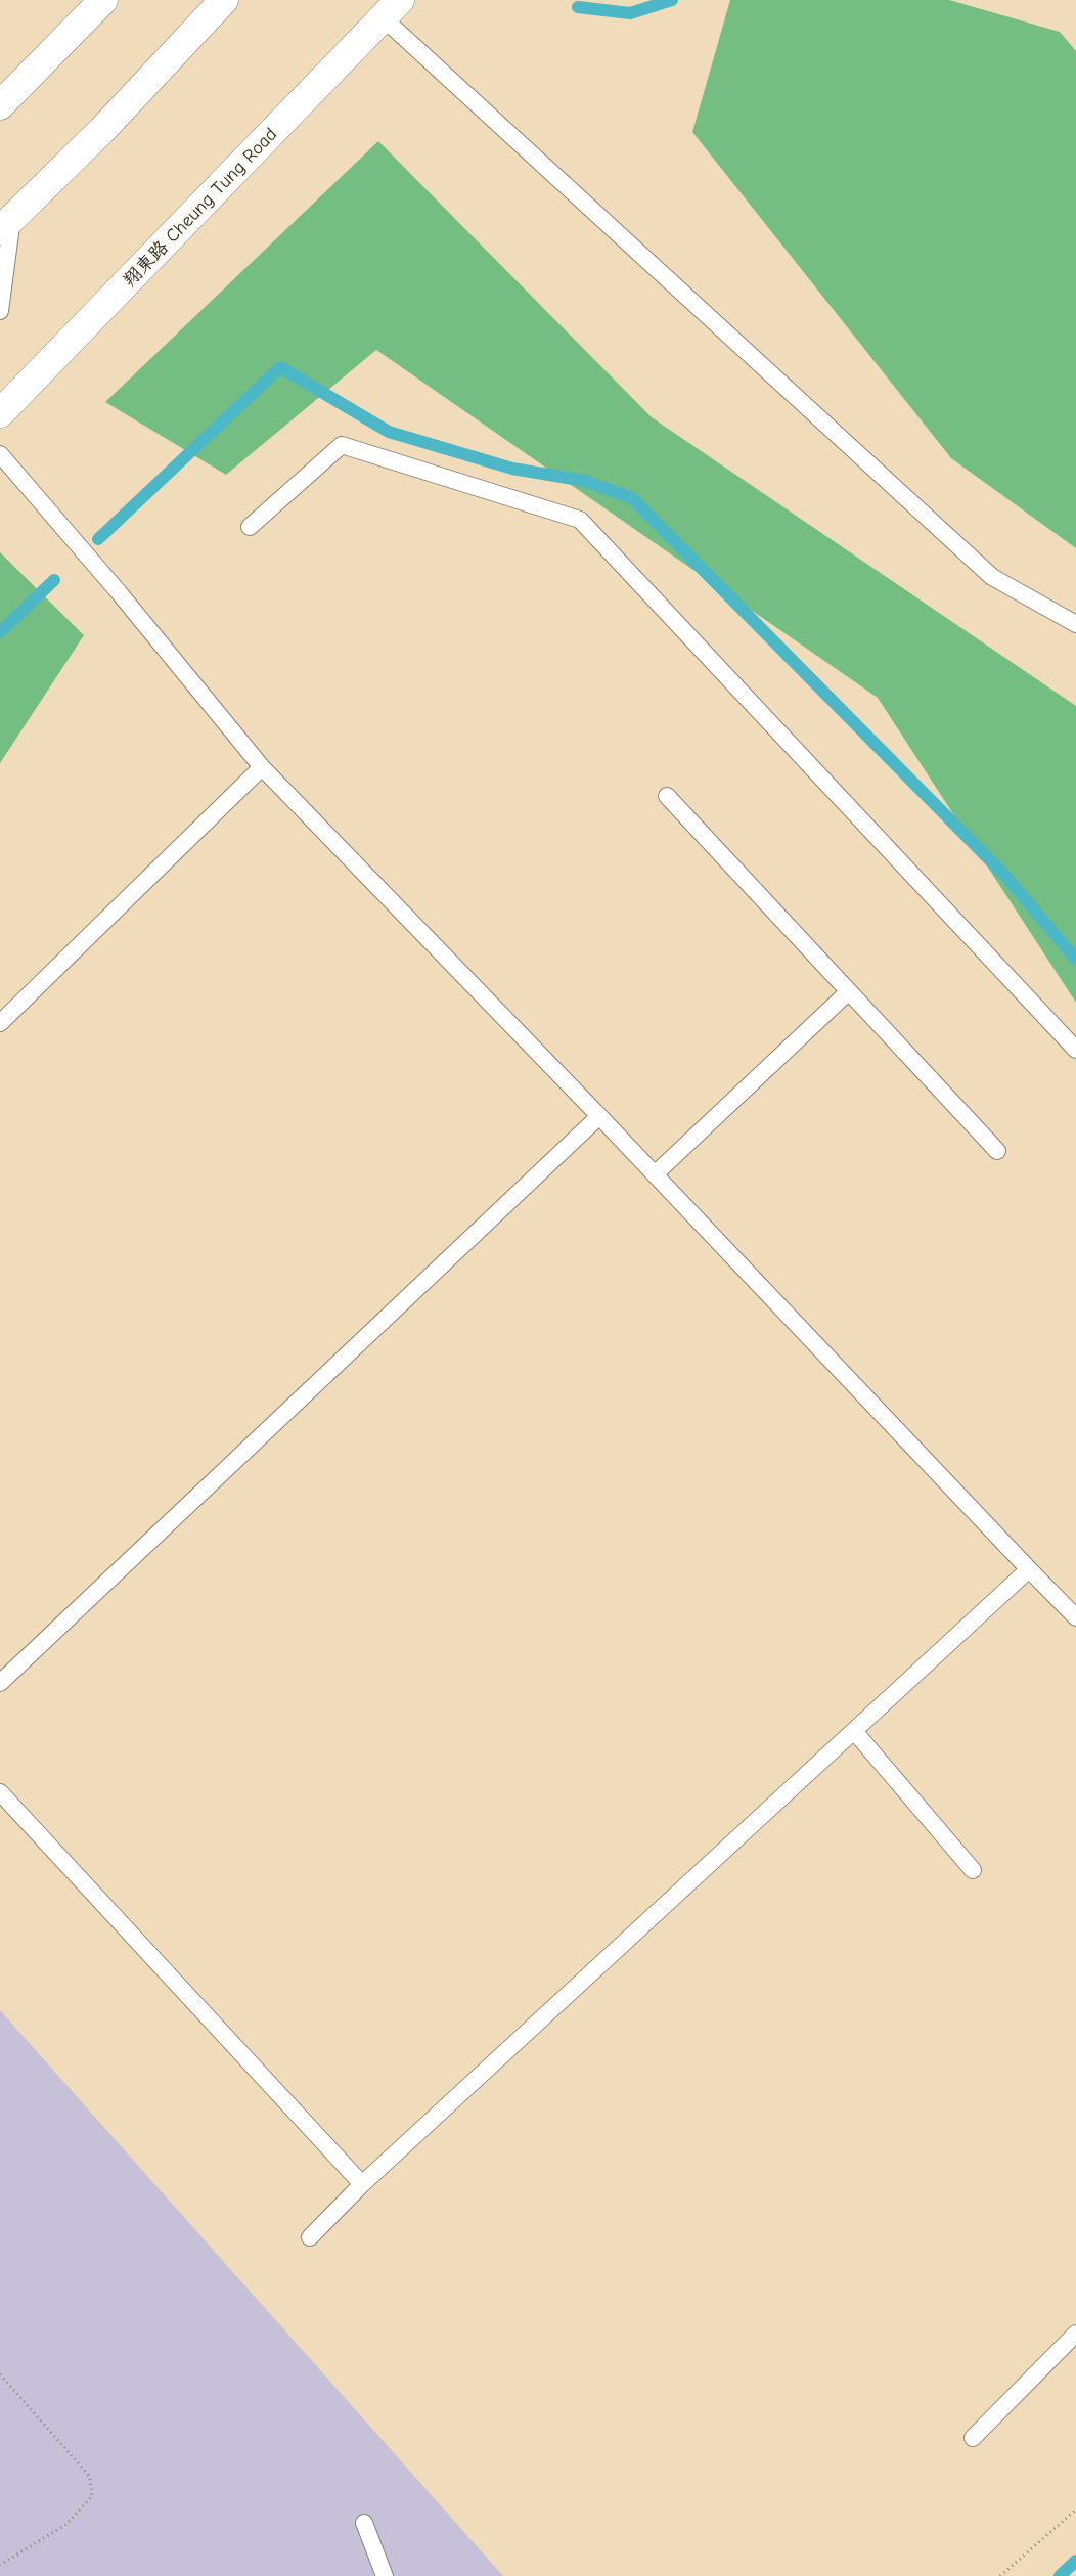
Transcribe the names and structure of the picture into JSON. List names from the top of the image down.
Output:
{
  "streets": {
    "main road": ["翔東路 Cheung Tung Road"]
  }
}
